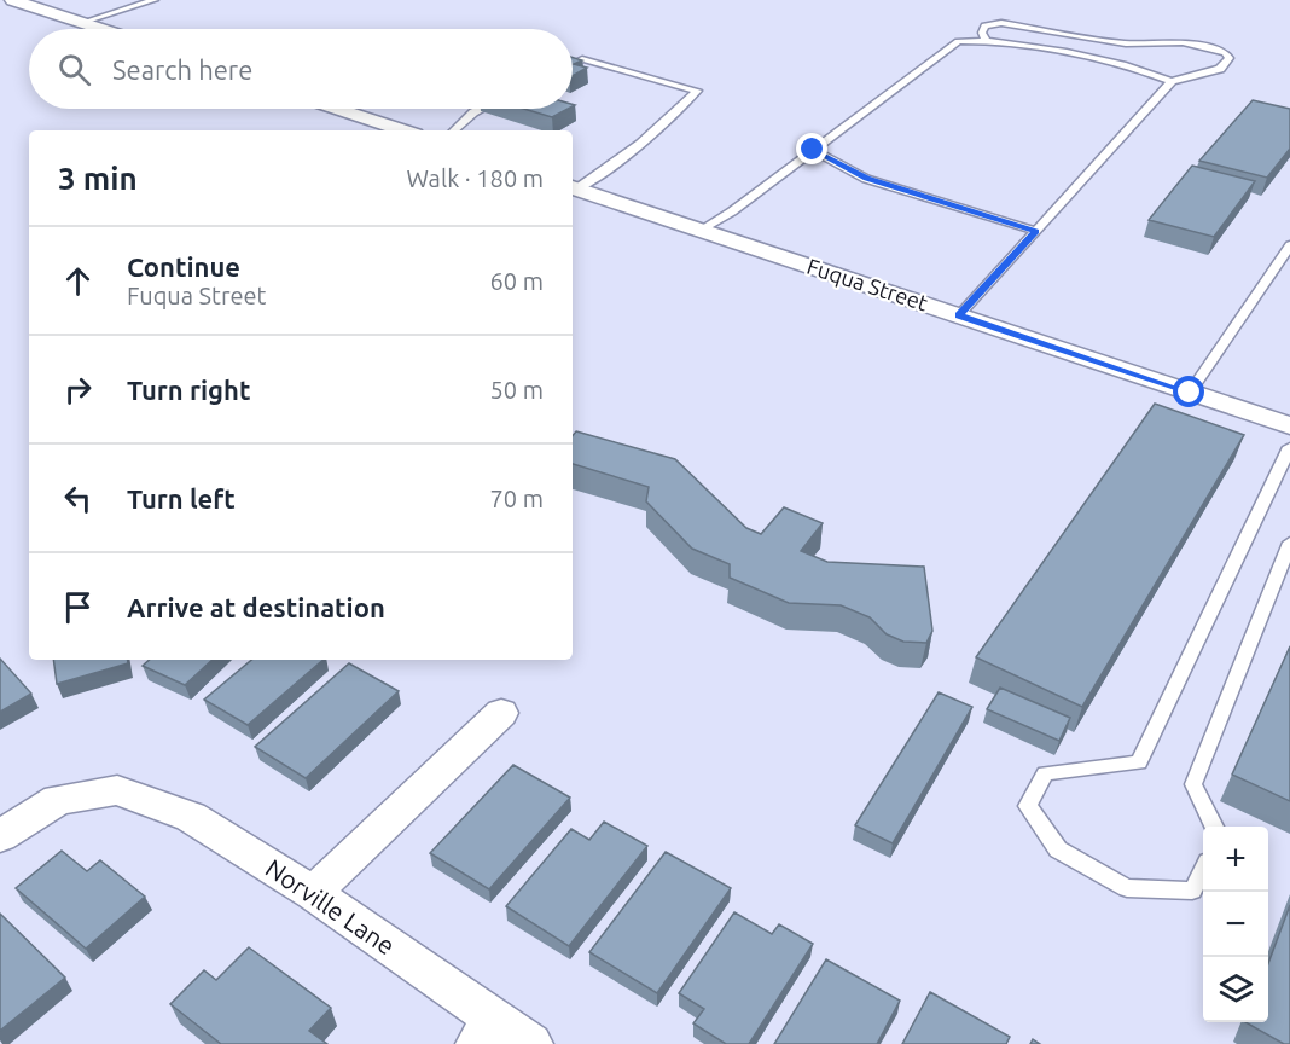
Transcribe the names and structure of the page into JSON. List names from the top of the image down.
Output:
{
  "streets": {
    "street": ["Fuqua Street", "Norville Lane"]
  },
  "page": {
    "search": "Search here",
    "heading": ["3 min", "Walk · 180 m"],
    "list": [
      ["Continue", "Fuqua Street", "60 m"],
      ["Turn right", "50 m"],
      ["Turn left", "70 m"],
      "Arrive at destination"
    ],
    "map_buttons": ["+", "−"]
  }
}
